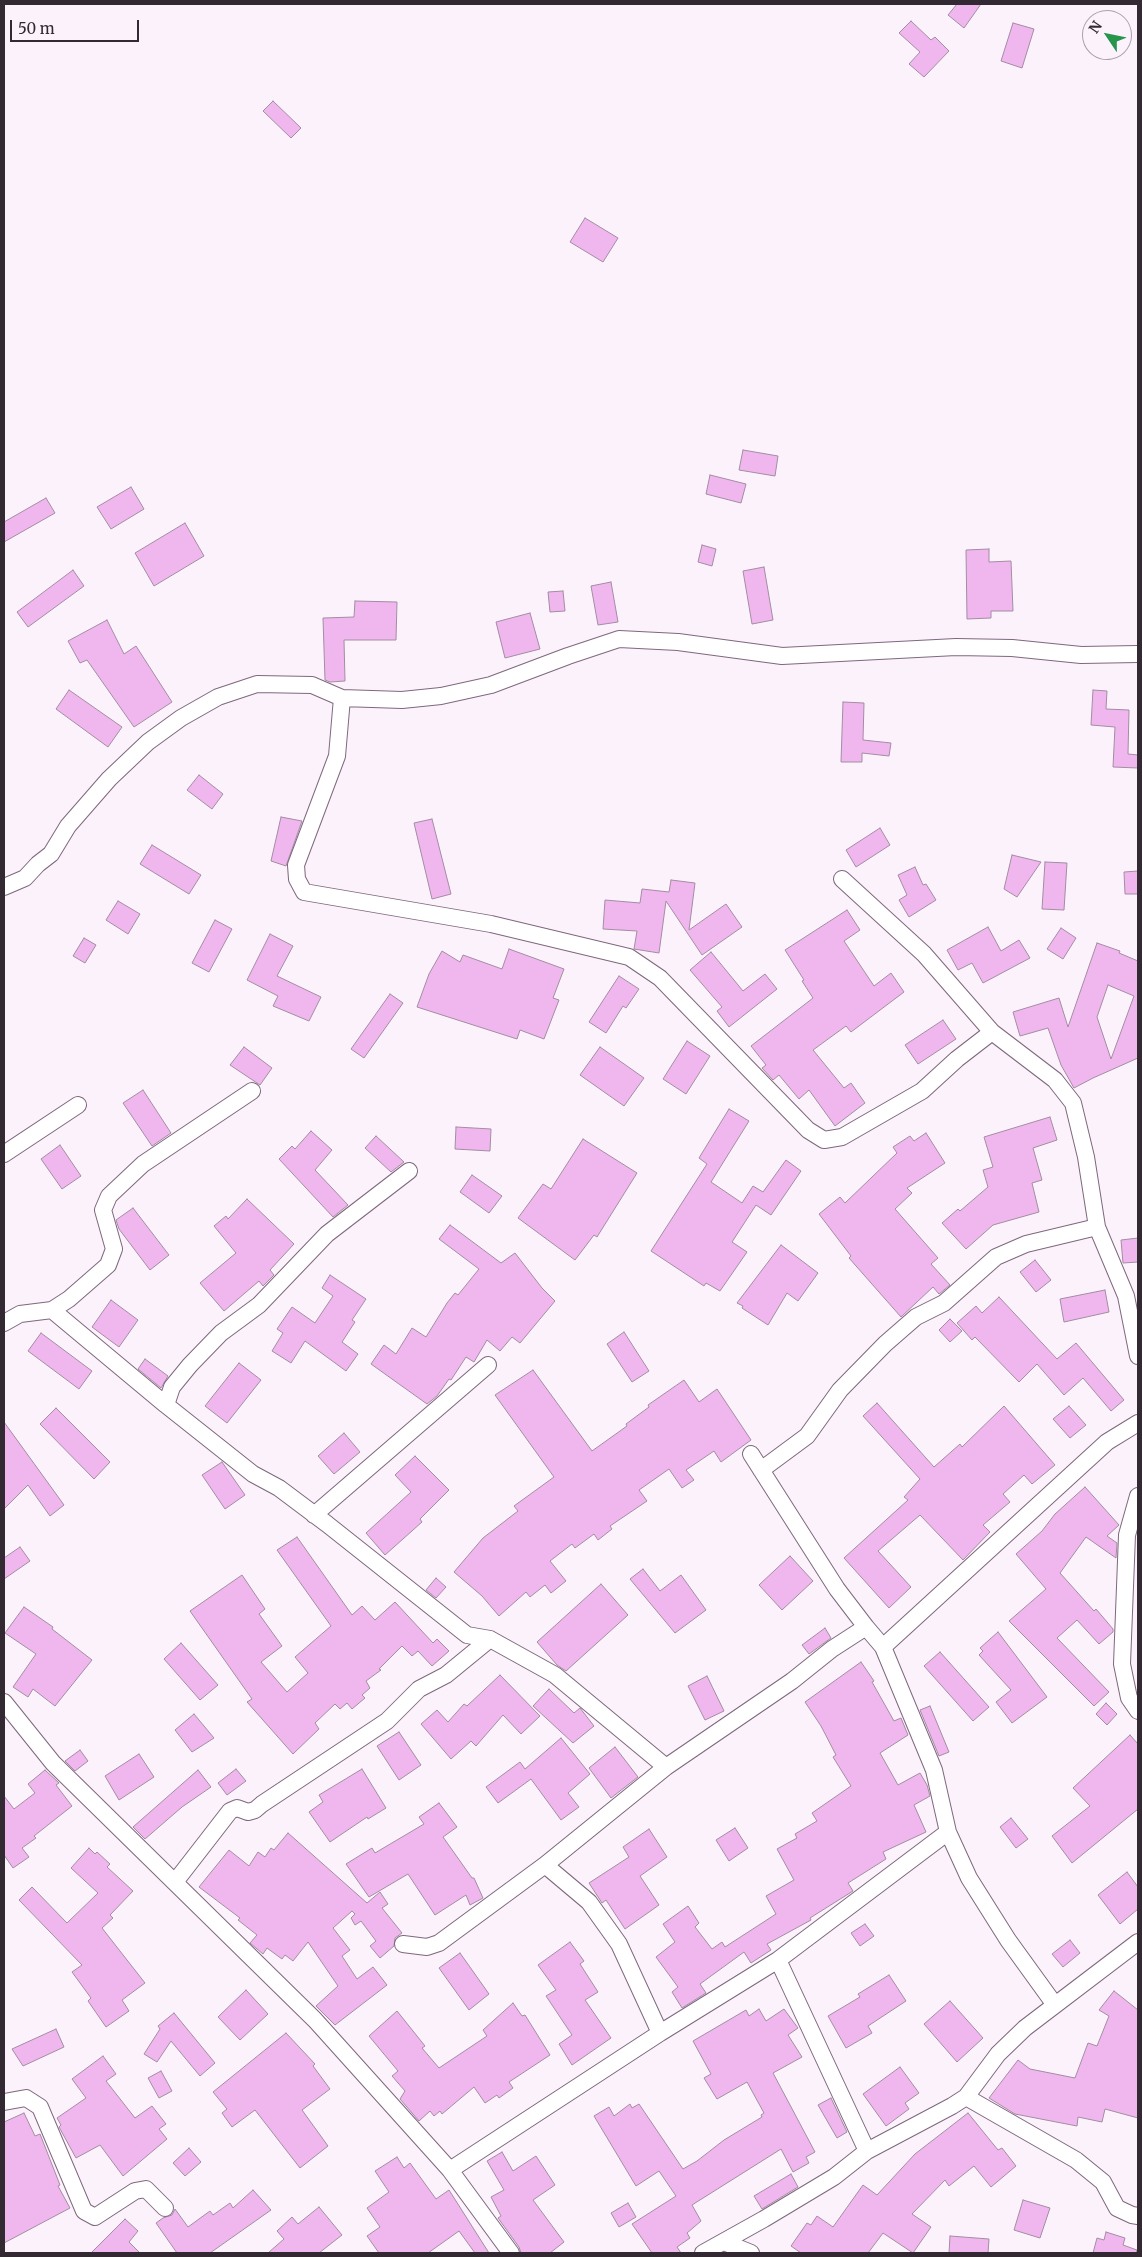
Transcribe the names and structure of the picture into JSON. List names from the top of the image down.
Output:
{
  "scale_bar": "50 m",
  "north": "top left"
}
